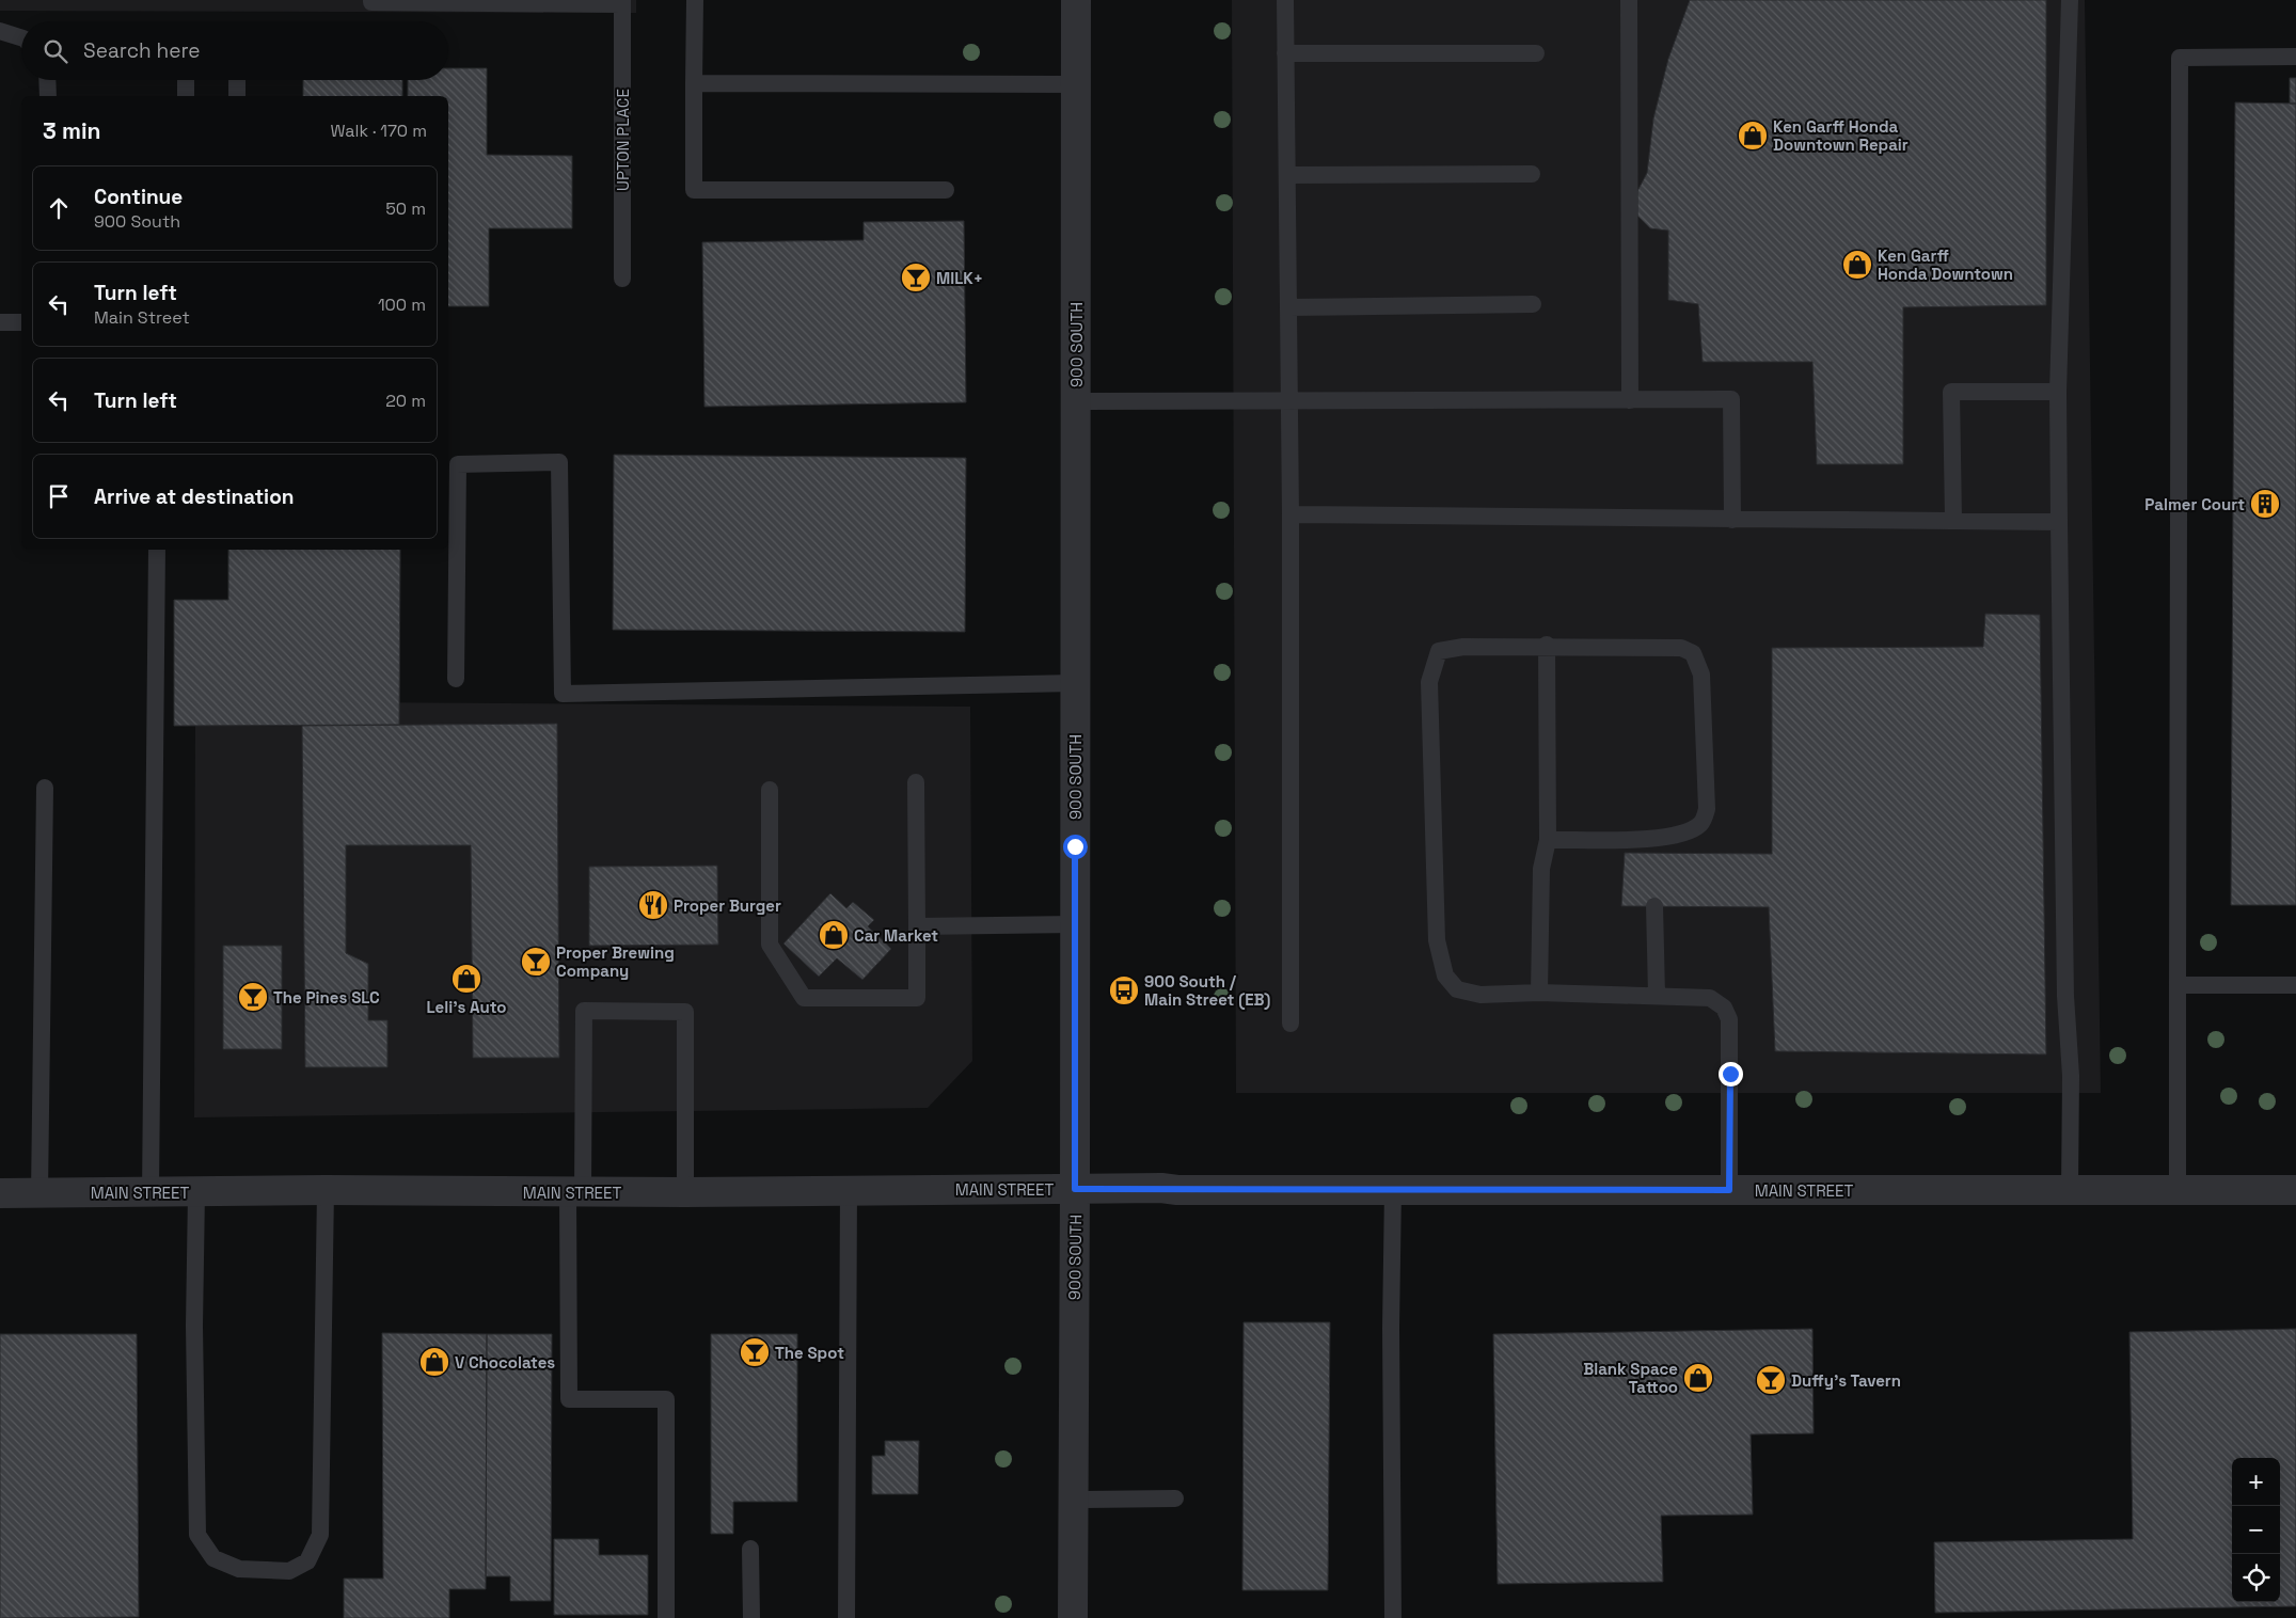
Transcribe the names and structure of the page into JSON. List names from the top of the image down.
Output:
{
  "streets": {
    "street": ["900 SOUTH", "MAIN STREET"],
    "lane": ["UPTON PLACE"]
  },
  "crossings": [
    ["900 SOUTH", "MAIN STREET"]
  ],
  "places": {
    "shop": [
      "Ken Garff Honda Downtown Repair",
      "Ken Garff Honda Downtown",
      "Car Market",
      "Leli's Auto",
      "V Chocolates",
      "Blank Space Tattoo"
    ],
    "bar": [
      "MILK+",
      "Proper Brewing Company",
      "The Pines SLC",
      "The Spot",
      "Duffy's Tavern"
    ],
    "building": ["Palmer Court"],
    "restaurant": ["Proper Burger"],
    "bus stop": ["900 South / Main Street (EB)"]
  },
  "page": {
    "search": "Search here",
    "heading": ["3 min", "Walk · 170 m"],
    "list": [
      ["Continue", "900 South", "50 m"],
      ["Turn left", "Main Street", "100 m"],
      ["Turn left", "20 m"],
      "Arrive at destination"
    ],
    "map_buttons": ["+", "−"]
  }
}
